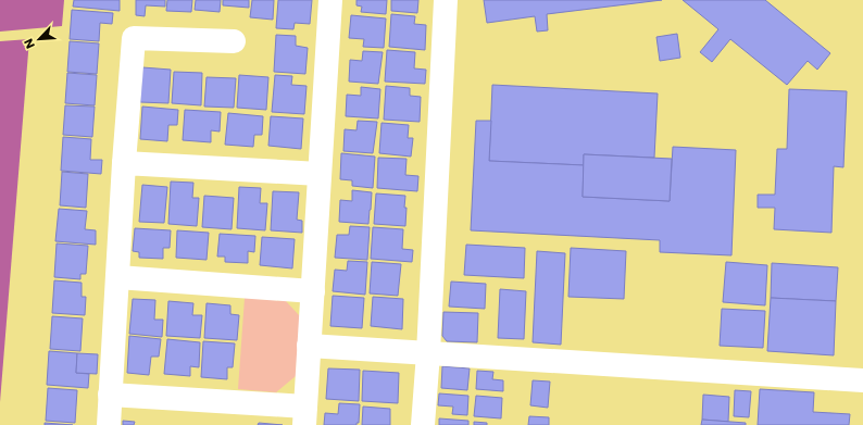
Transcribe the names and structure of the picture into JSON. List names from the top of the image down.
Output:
{
  "north": "bottom left"
}
